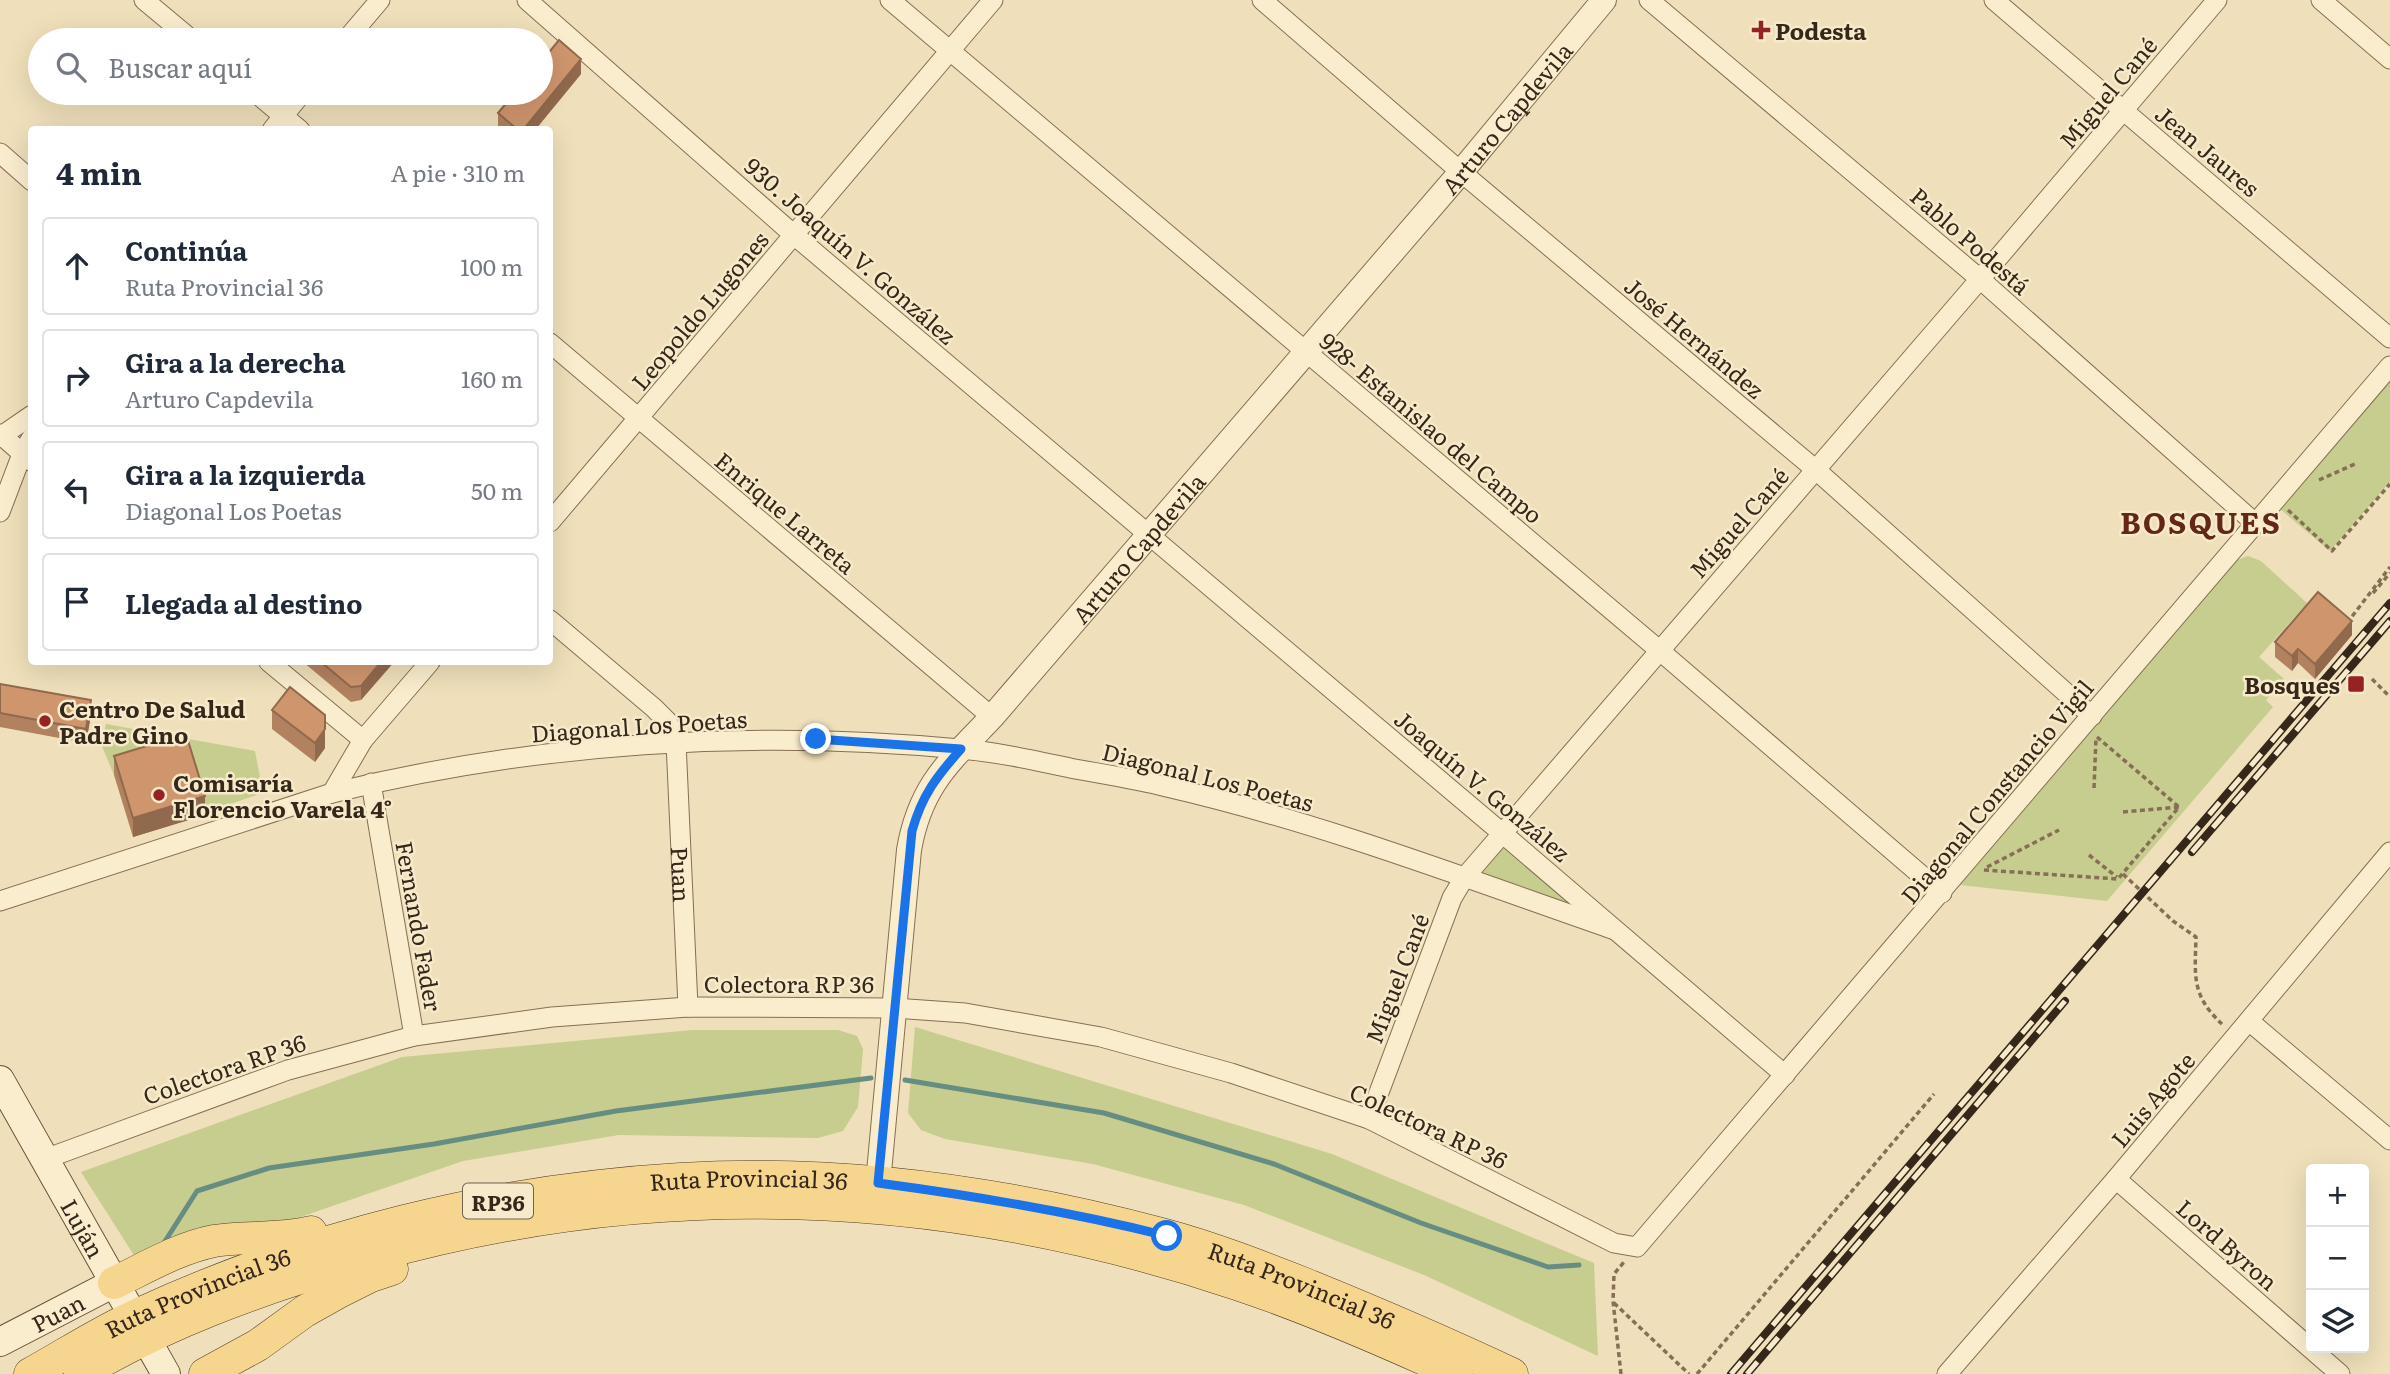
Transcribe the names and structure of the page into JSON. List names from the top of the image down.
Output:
{
  "streets": {
    "main road": [
      "Puan",
      "Ruta Provincial 36",
      "RP36",
      "Luján"
    ],
    "street": [
      "Miguel Cané",
      "Arturo Capdevila",
      "Jean Jaures",
      "Pablo Podestá",
      "930. Joaquín V. González",
      "Leopoldo Lugones",
      "José Hernández",
      "928- Estanislao del Campo",
      "Enrique Larreta",
      "Diagonal Los Poetas",
      "Joaquín V. González",
      "Diagonal Constancio Vigil",
      "Fernando Fader",
      "Colectora RP 36",
      "Luis Agote",
      "Lord Byron"
    ]
  },
  "crossings": [
    ["Miguel Cané", "Jean Jaures"],
    ["Miguel Cané", "Pablo Podestá"],
    ["Miguel Cané", "José Hernández"],
    ["Miguel Cané", "928- Estanislao del Campo"],
    ["Miguel Cané", "Diagonal Los Poetas"],
    ["Miguel Cané", "Joaquín V. González"],
    ["Miguel Cané", "Colectora RP 36"],
    ["Arturo Capdevila", "930. Joaquín V. González"],
    ["Arturo Capdevila", "José Hernández"],
    ["Arturo Capdevila", "928- Estanislao del Campo"],
    ["Arturo Capdevila", "Enrique Larreta"],
    ["Arturo Capdevila", "Diagonal Los Poetas"],
    ["Arturo Capdevila", "Joaquín V. González"],
    ["Arturo Capdevila", "Colectora RP 36"],
    ["Arturo Capdevila", "Ruta Provincial 36"],
    ["Pablo Podestá", "Diagonal Constancio Vigil"],
    ["930. Joaquín V. González", "Leopoldo Lugones"],
    ["930. Joaquín V. González", "Joaquín V. González"],
    ["Leopoldo Lugones", "928- Estanislao del Campo"],
    ["Leopoldo Lugones", "Enrique Larreta"],
    ["José Hernández", "Diagonal Constancio Vigil"],
    ["928- Estanislao del Campo", "Diagonal Constancio Vigil"],
    ["Diagonal Los Poetas", "Joaquín V. González"],
    ["Diagonal Los Poetas", "Puan"],
    ["Diagonal Los Poetas", "Fernando Fader"],
    ["Joaquín V. González", "Diagonal Constancio Vigil"],
    ["Diagonal Constancio Vigil", "Colectora RP 36"],
    ["Puan", "Colectora RP 36"],
    ["Puan", "Luján"],
    ["Fernando Fader", "Colectora RP 36"],
    ["Colectora RP 36", "Luján"],
    ["Luis Agote", "Lord Byron"],
    ["Ruta Provincial 36", "Luján"]
  ],
  "districts": ["BOSQUES"],
  "places": {
    "health": ["Podesta"],
    "transit": ["Bosques"],
    "other": ["Centro De Salud Padre Gino", "Comisaría Florencio Varela 4°"]
  },
  "page": {
    "search": "Buscar aquí",
    "heading": ["4 min", "A pie · 310 m"],
    "list": [
      ["Continúa", "Ruta Provincial 36", "100 m"],
      ["Gira a la derecha", "Arturo Capdevila", "160 m"],
      ["Gira a la izquierda", "Diagonal Los Poetas", "50 m"],
      "Llegada al destino"
    ],
    "map_buttons": ["+", "−"]
  }
}
